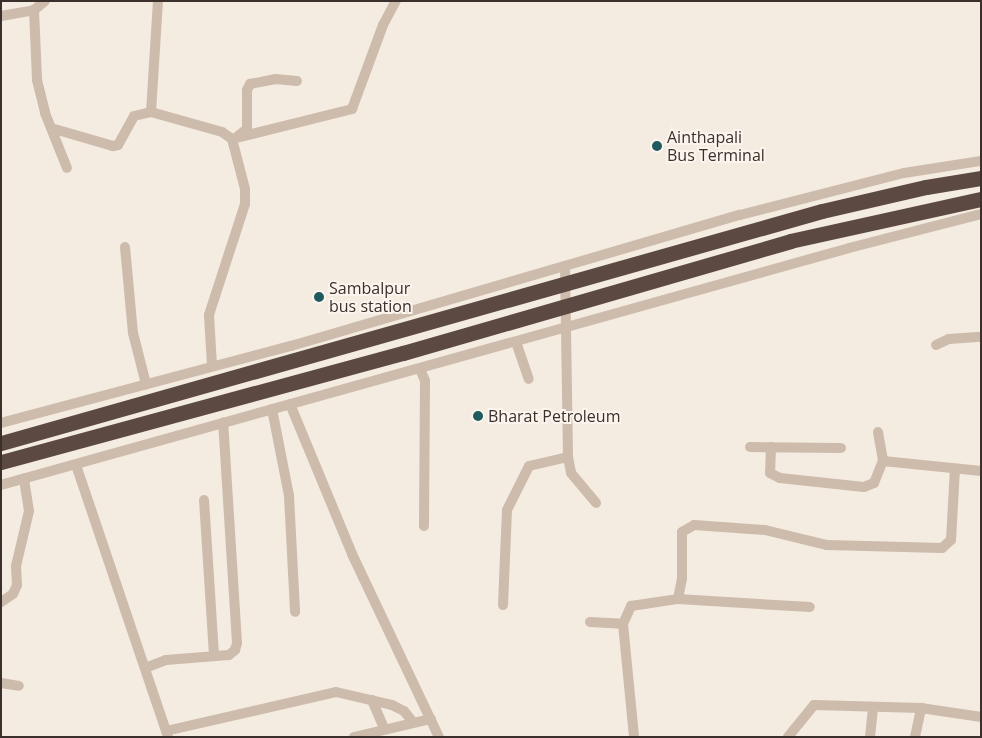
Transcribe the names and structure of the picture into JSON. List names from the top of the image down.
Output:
{
  "places": ["Ainthapali Bus Terminal", "Sambalpur bus station", "Bharat Petroleum"]
}
